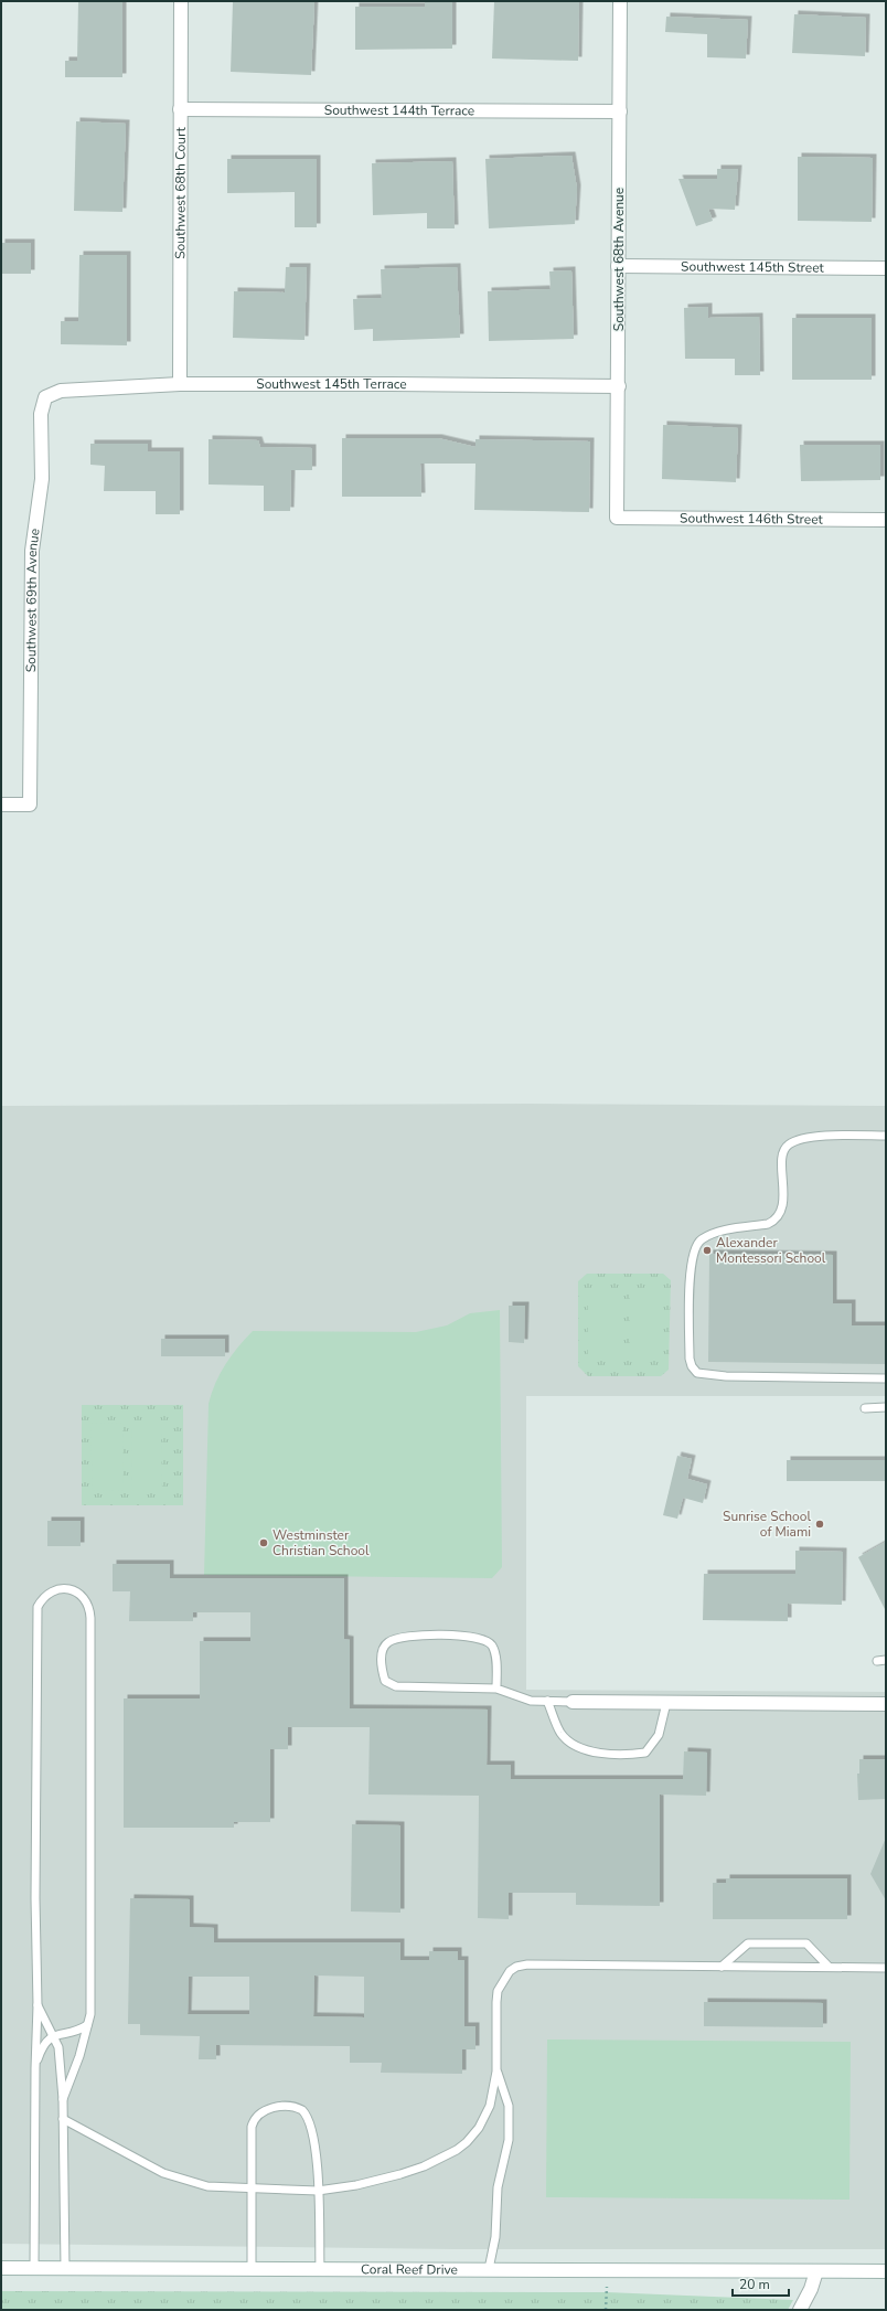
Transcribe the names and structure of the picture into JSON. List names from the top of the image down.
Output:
{
  "streets": {
    "street": [
      "Southwest 144th Terrace",
      "Southwest 68th Court",
      "Southwest 68th Avenue",
      "Southwest 145th Street",
      "Southwest 145th Terrace",
      "Southwest 146th Street",
      "Southwest 69th Avenue",
      "Coral Reef Drive"
    ]
  },
  "crossings": [
    ["Southwest 144th Terrace", "Southwest 68th Court"],
    ["Southwest 144th Terrace", "Southwest 68th Avenue"],
    ["Southwest 68th Court", "Southwest 145th Terrace"],
    ["Southwest 68th Avenue", "Southwest 145th Street"],
    ["Southwest 68th Avenue", "Southwest 145th Terrace"],
    ["Southwest 68th Avenue", "Southwest 146th Street"],
    ["Southwest 145th Terrace", "Southwest 69th Avenue"]
  ],
  "places": ["Alexander Montessori School", "Sunrise School of Miami", "Westminster Christian School"],
  "scale_bar": "20 m"
}
